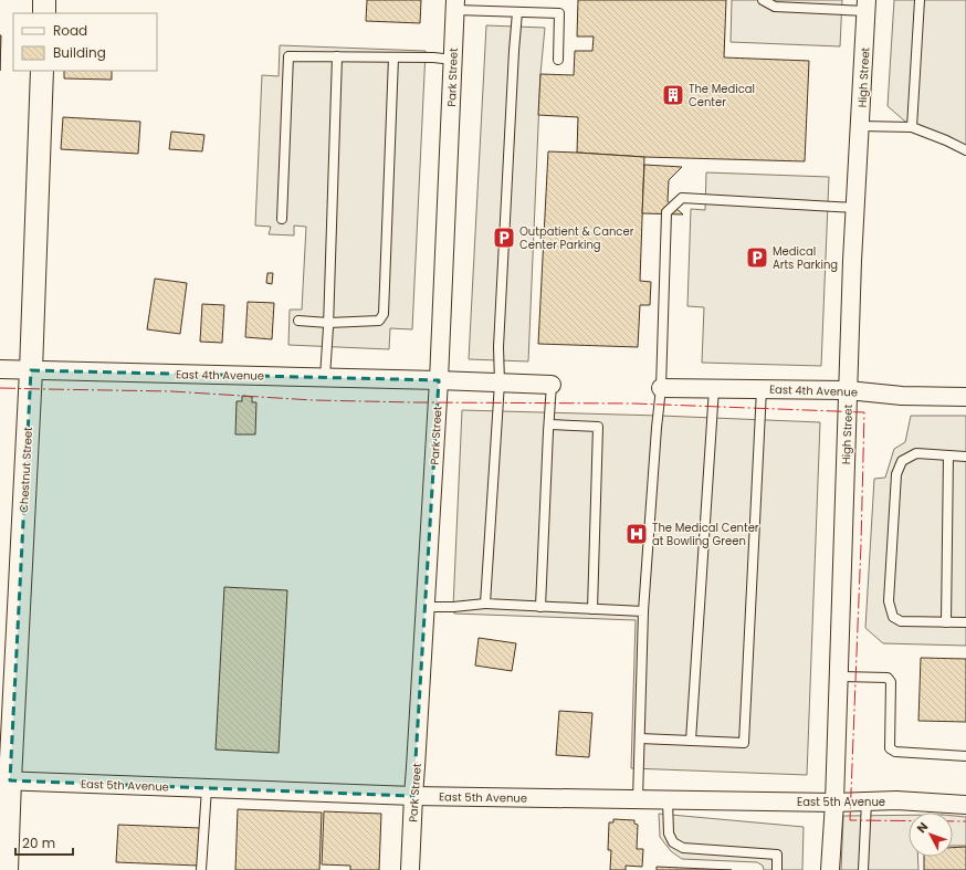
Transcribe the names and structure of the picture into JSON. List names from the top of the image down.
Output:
{
  "streets": {
    "street": [
      "Park Street",
      "High Street",
      "East 4th Avenue",
      "Chestnut Street",
      "East 5th Avenue"
    ]
  },
  "crossings": [
    ["Park Street", "East 4th Avenue"],
    ["Park Street", "East 5th Avenue"],
    ["High Street", "East 4th Avenue"],
    ["High Street", "East 5th Avenue"],
    ["East 4th Avenue", "Chestnut Street"],
    ["Chestnut Street", "East 5th Avenue"]
  ],
  "places": {
    "building": ["The Medical Center"],
    "parking": ["Outpatient & Cancer Center Parking", "Medical Arts Parking"],
    "hospital": ["The Medical Center at Bowling Green"]
  },
  "legend": ["Road", "Building"],
  "scale_bar": "20 m",
  "north": "top left"
}
